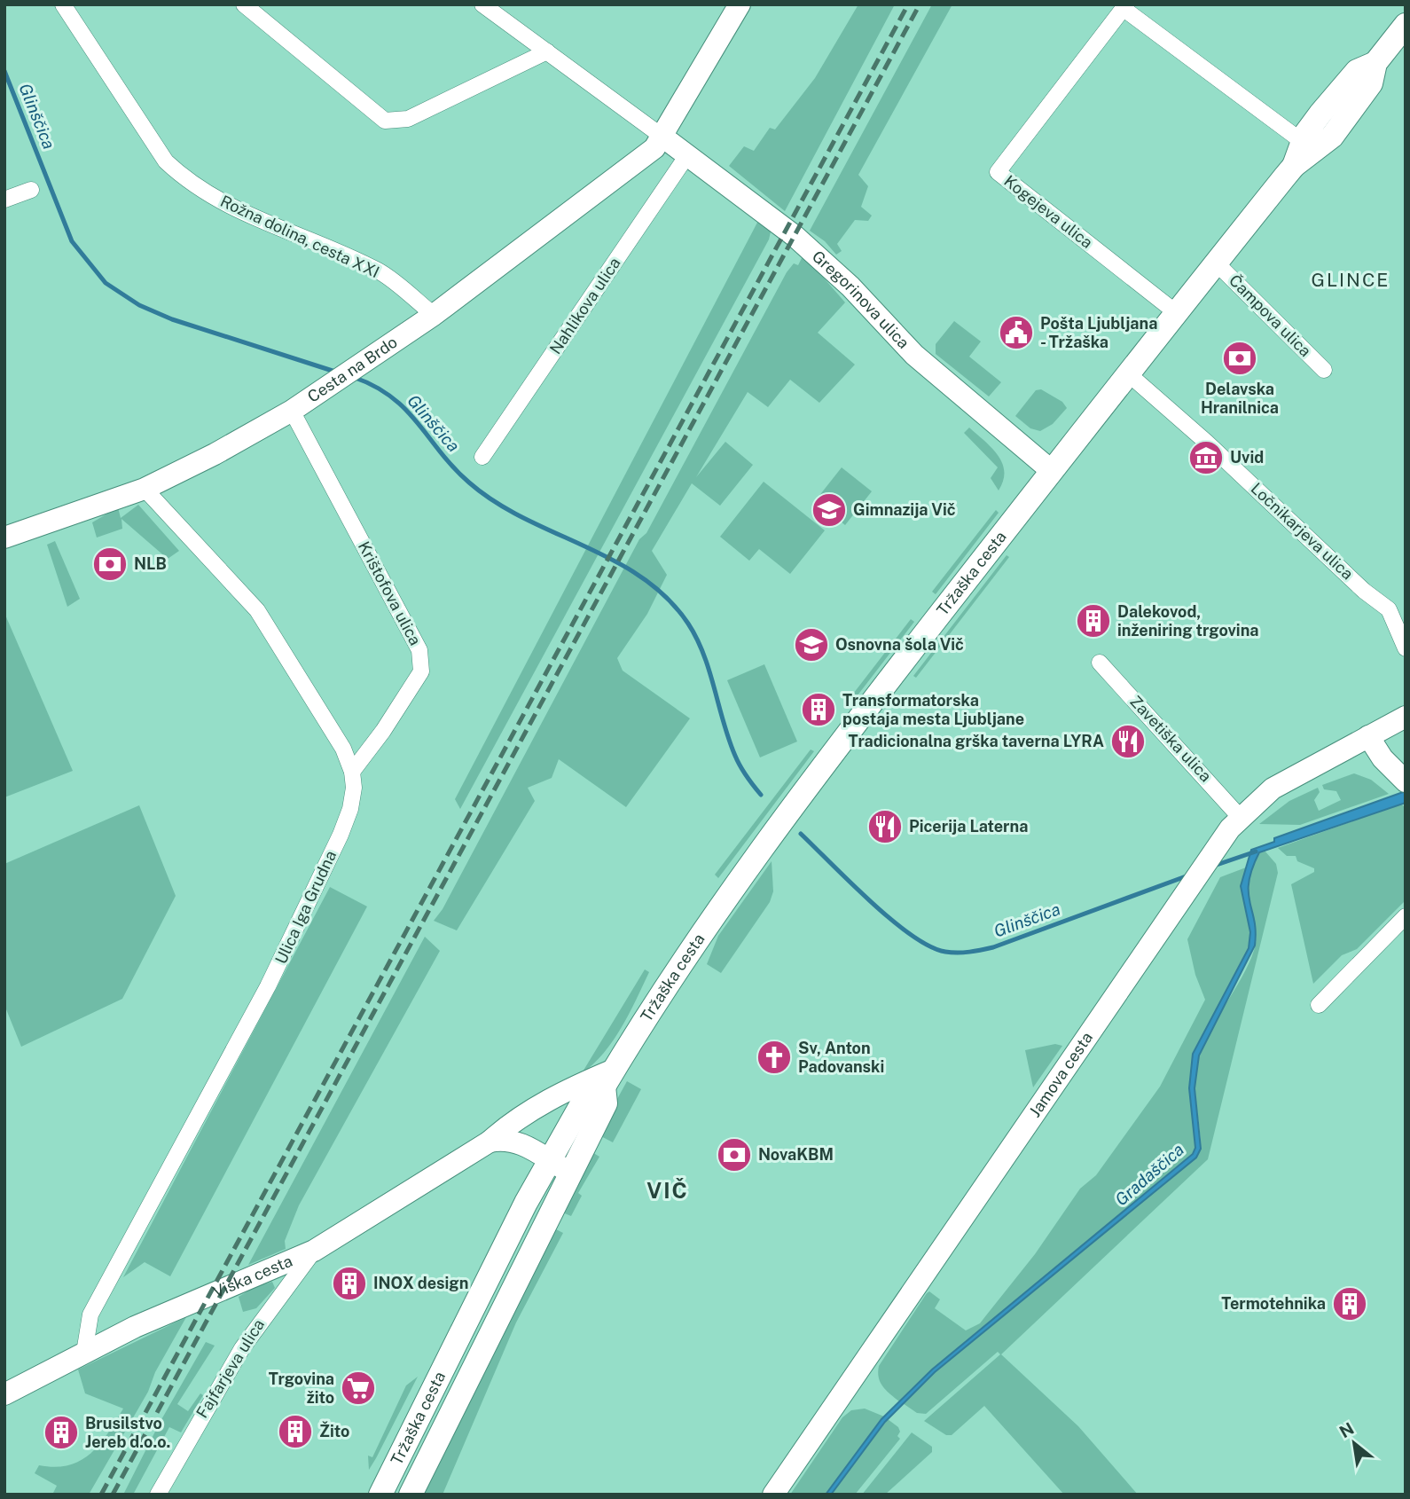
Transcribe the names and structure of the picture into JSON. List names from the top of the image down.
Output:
{
  "streets": {
    "main road": ["Tržaška cesta"],
    "street": [
      "Kogejeva ulica",
      "Rožna dolina, cesta XXI",
      "Gregorinova ulica",
      "Nahlikova ulica",
      "Čampova ulica",
      "Cesta na Brdo",
      "Ločnikarjeva ulica",
      "Krištofova ulica",
      "Zavetiška ulica",
      "Ulica Iga Grudna",
      "Jamova cesta",
      "Viška cesta",
      "Fajfarjeva ulica"
    ]
  },
  "crossings": [
    ["Kogejeva ulica", "Tržaška cesta"],
    ["Rožna dolina, cesta XXI", "Cesta na Brdo"],
    ["Gregorinova ulica", "Nahlikova ulica"],
    ["Gregorinova ulica", "Cesta na Brdo"],
    ["Gregorinova ulica", "Tržaška cesta"],
    ["Čampova ulica", "Tržaška cesta"],
    ["Cesta na Brdo", "Krištofova ulica"],
    ["Cesta na Brdo", "Ulica Iga Grudna"],
    ["Ločnikarjeva ulica", "Tržaška cesta"],
    ["Tržaška cesta", "Viška cesta"],
    ["Krištofova ulica", "Ulica Iga Grudna"],
    ["Zavetiška ulica", "Jamova cesta"],
    ["Ulica Iga Grudna", "Viška cesta"],
    ["Viška cesta", "Fajfarjeva ulica"]
  ],
  "districts": ["GLINCE", "VIČ"],
  "water": ["Glinščica", "Gradaščica"],
  "places": {
    "public building": ["Pošta Ljubljana - Tržaška"],
    "bank": ["Delavska Hranilnica", "NLB", "NovaKBM"],
    "museum": ["Uvid"],
    "school or university": ["Gimnazija Vič", "Osnovna šola Vič"],
    "building": [
      "Dalekovod, inženiring trgovina",
      "Transformatorska postaja mesta Ljubljane",
      "INOX design",
      "Termotehnika",
      "Žito",
      "Brusilstvo Jereb d.o.o."
    ],
    "restaurant": ["Tradicionalna grška taverna LYRA", "Picerija Laterna"],
    "church": ["Sv, Anton Padovanski"],
    "supermarket": ["Trgovina žito"]
  },
  "north": "top left"
}
